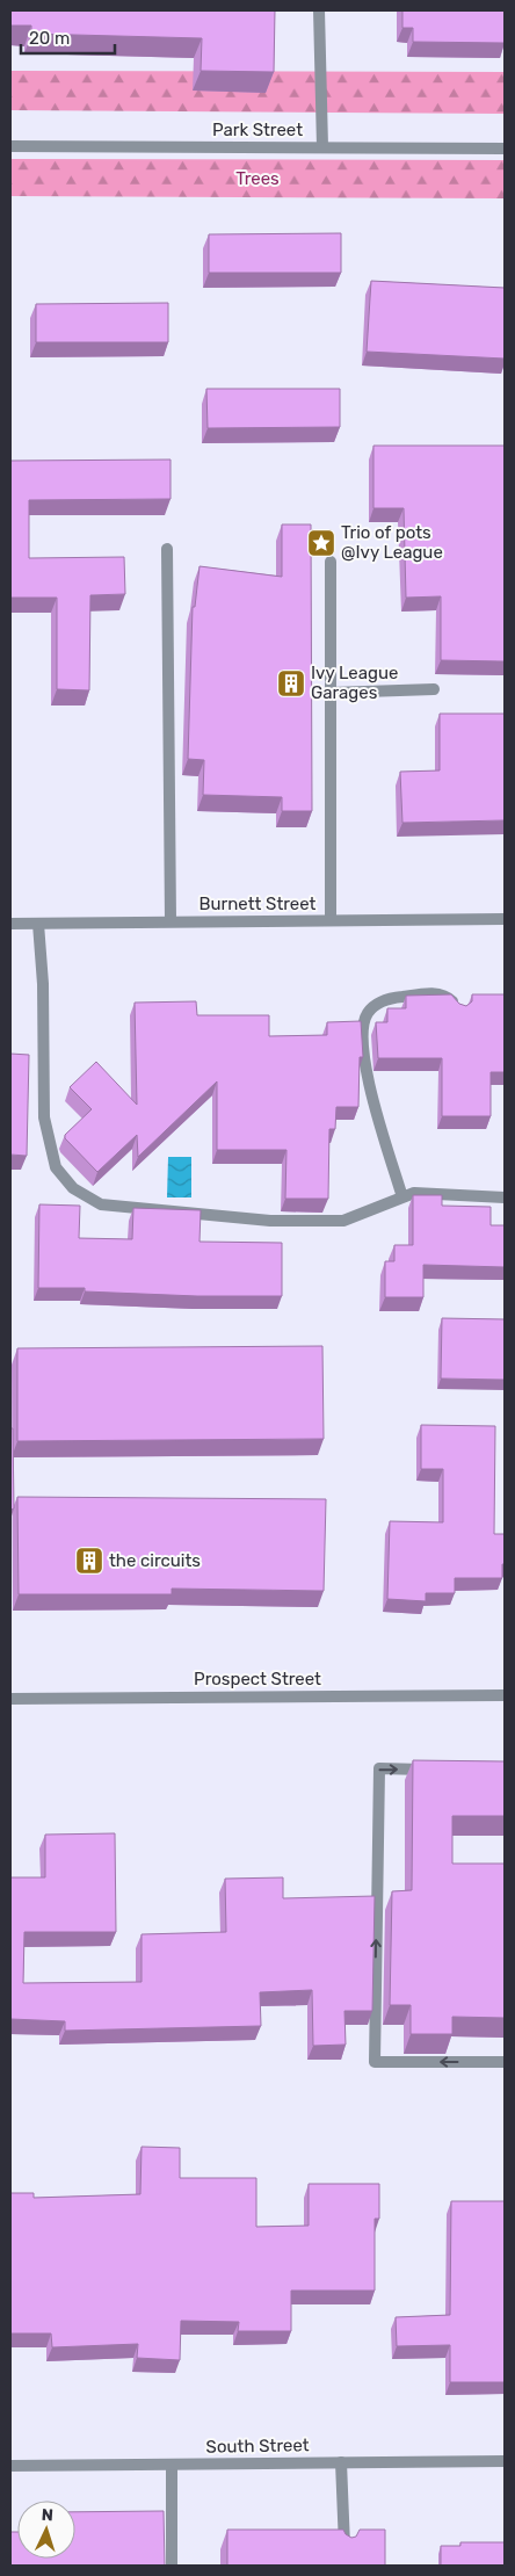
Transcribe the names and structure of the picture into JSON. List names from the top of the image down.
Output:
{
  "streets": {
    "street": [
      "Park Street",
      "Burnett Street",
      "Prospect Street",
      "South Street"
    ]
  },
  "parks": ["Trees"],
  "places": {
    "place": ["Trio of pots @Ivy League"],
    "building": ["Ivy League Garages", "the circuits"]
  },
  "scale_bar": "20 m",
  "north": "top"
}
